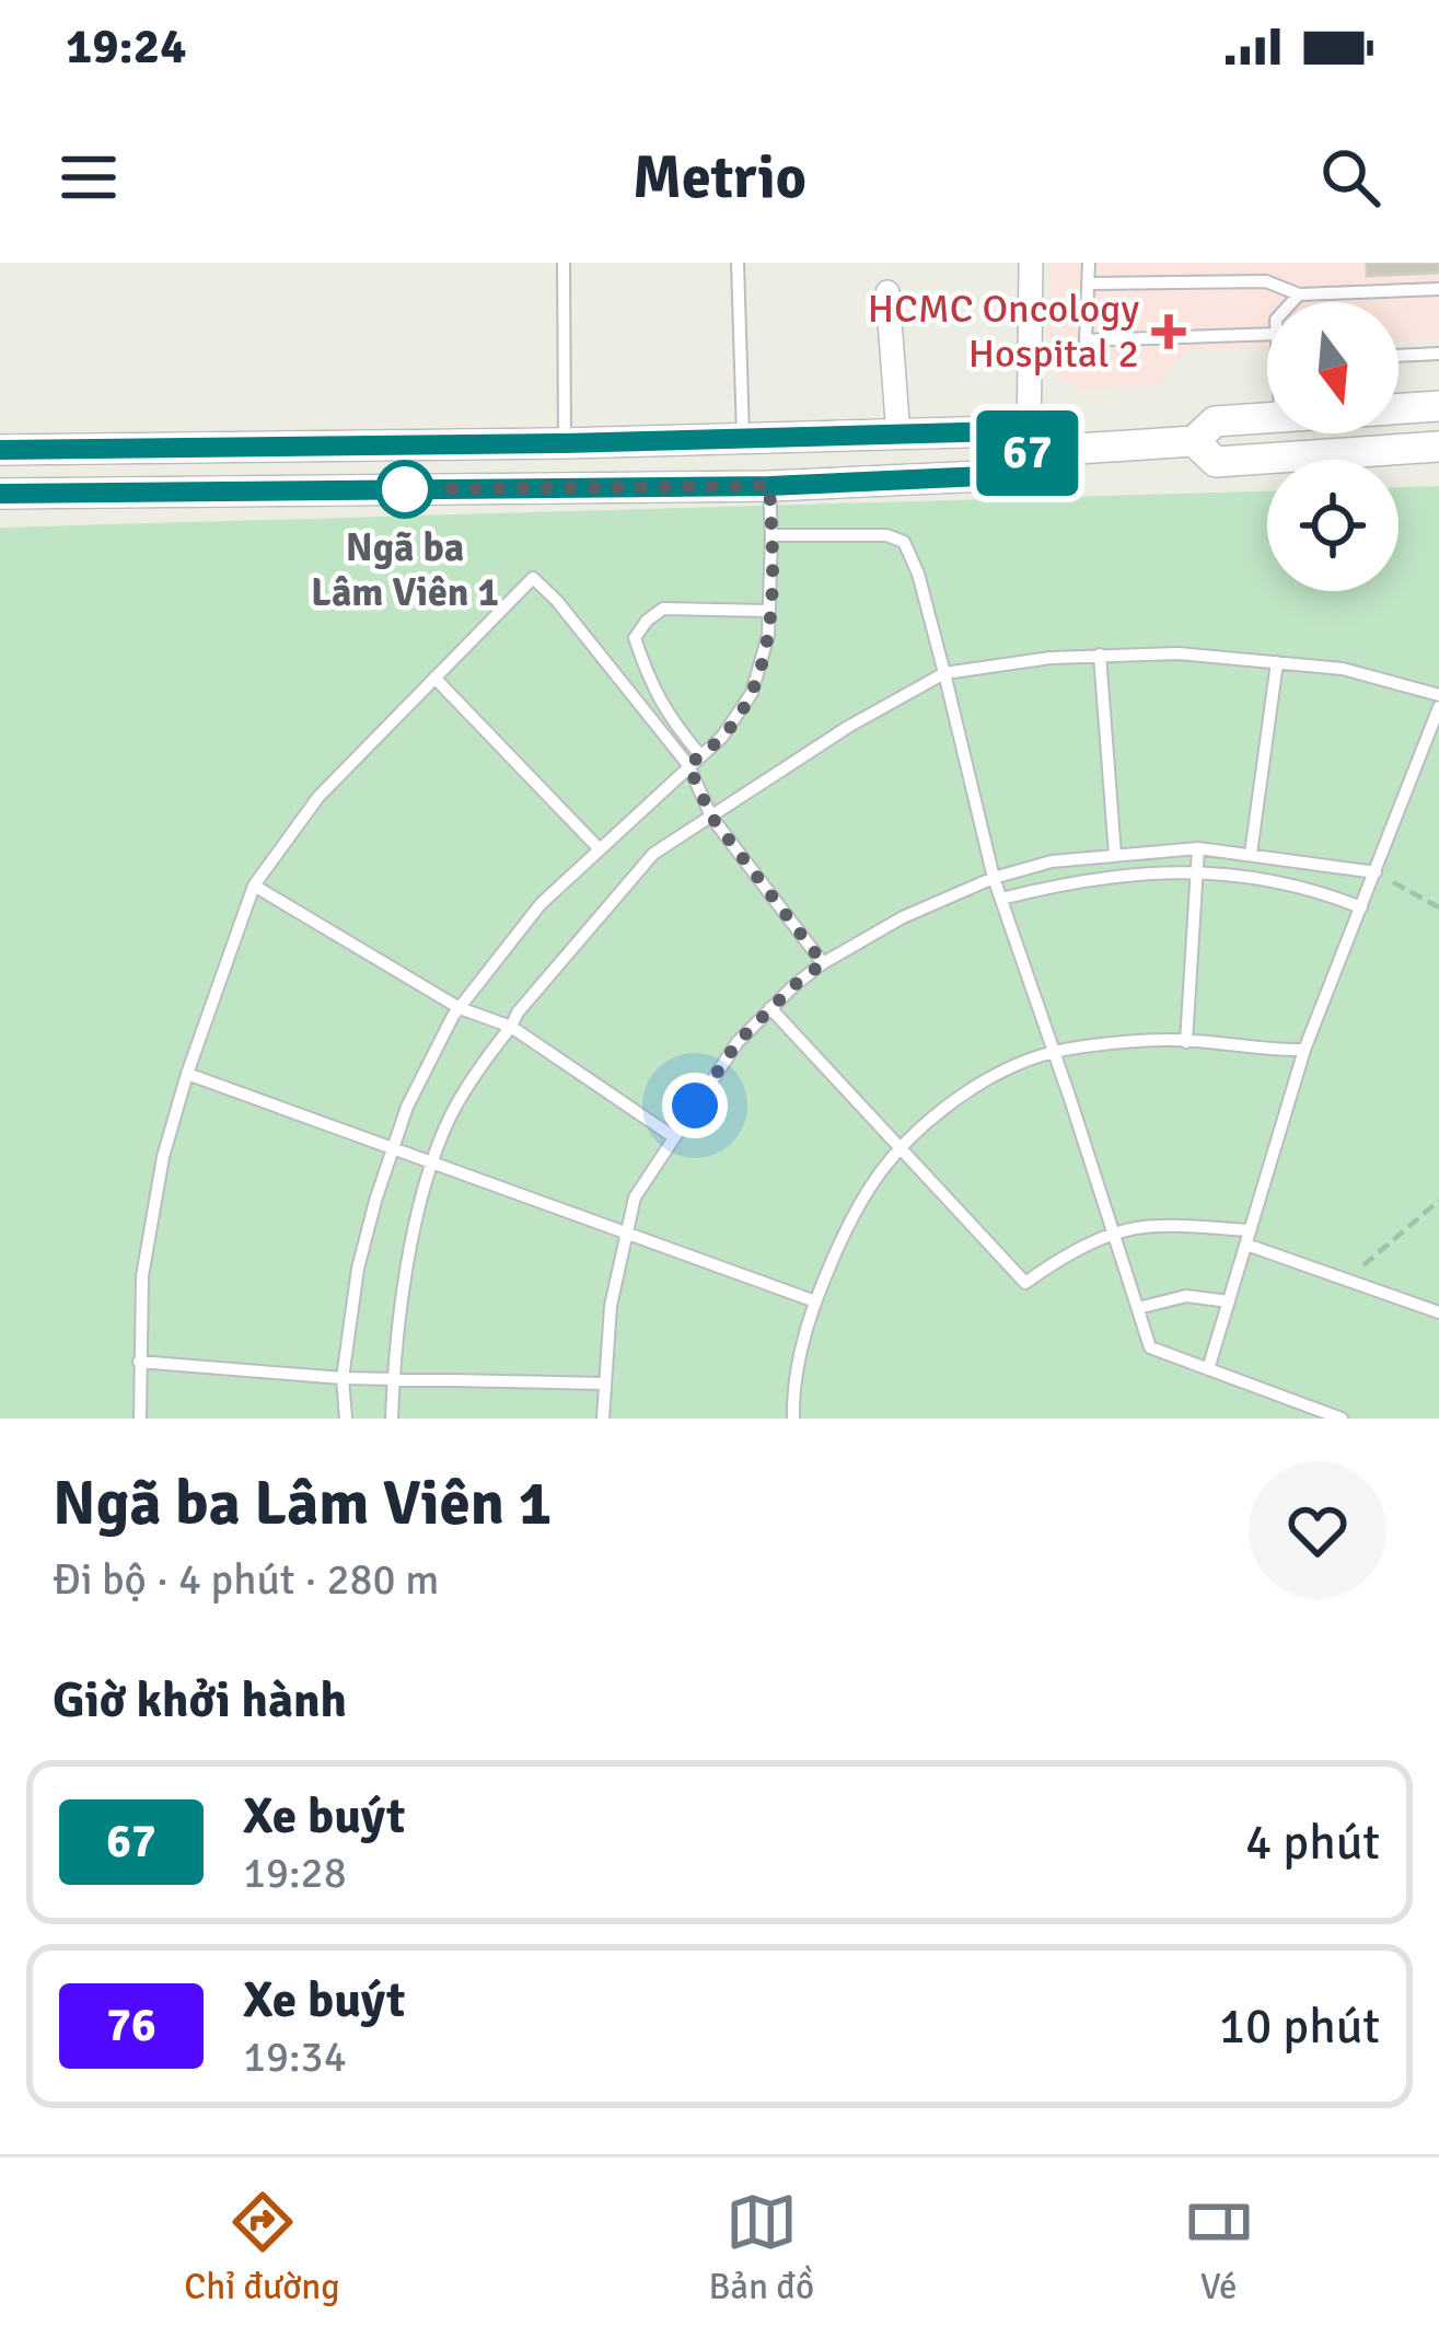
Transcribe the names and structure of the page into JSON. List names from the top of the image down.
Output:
{
  "places": {
    "health": ["HCMC Oncology Hospital 2"],
    "other": ["Ngã ba Lâm Viên 1"]
  },
  "lines": ["bus line 67"],
  "north": "bottom",
  "page": {
    "status": "19:24",
    "header": "Metrio",
    "on_map": "67",
    "heading": [
      ["Ngã ba Lâm Viên 1", "Đi bộ · 4 phút · 280 m"],
      "Giờ khởi hành"
    ],
    "list": [
      {
        "mark": "67",
        "name": "Xe buýt",
        "note": "19:28",
        "value": "4 phút"
      },
      {
        "mark": "76",
        "name": "Xe buýt",
        "note": "19:34",
        "value": "10 phút"
      }
    ],
    "tabs": ["Chỉ đường", "Bản đồ", "Vé"]
  }
}
